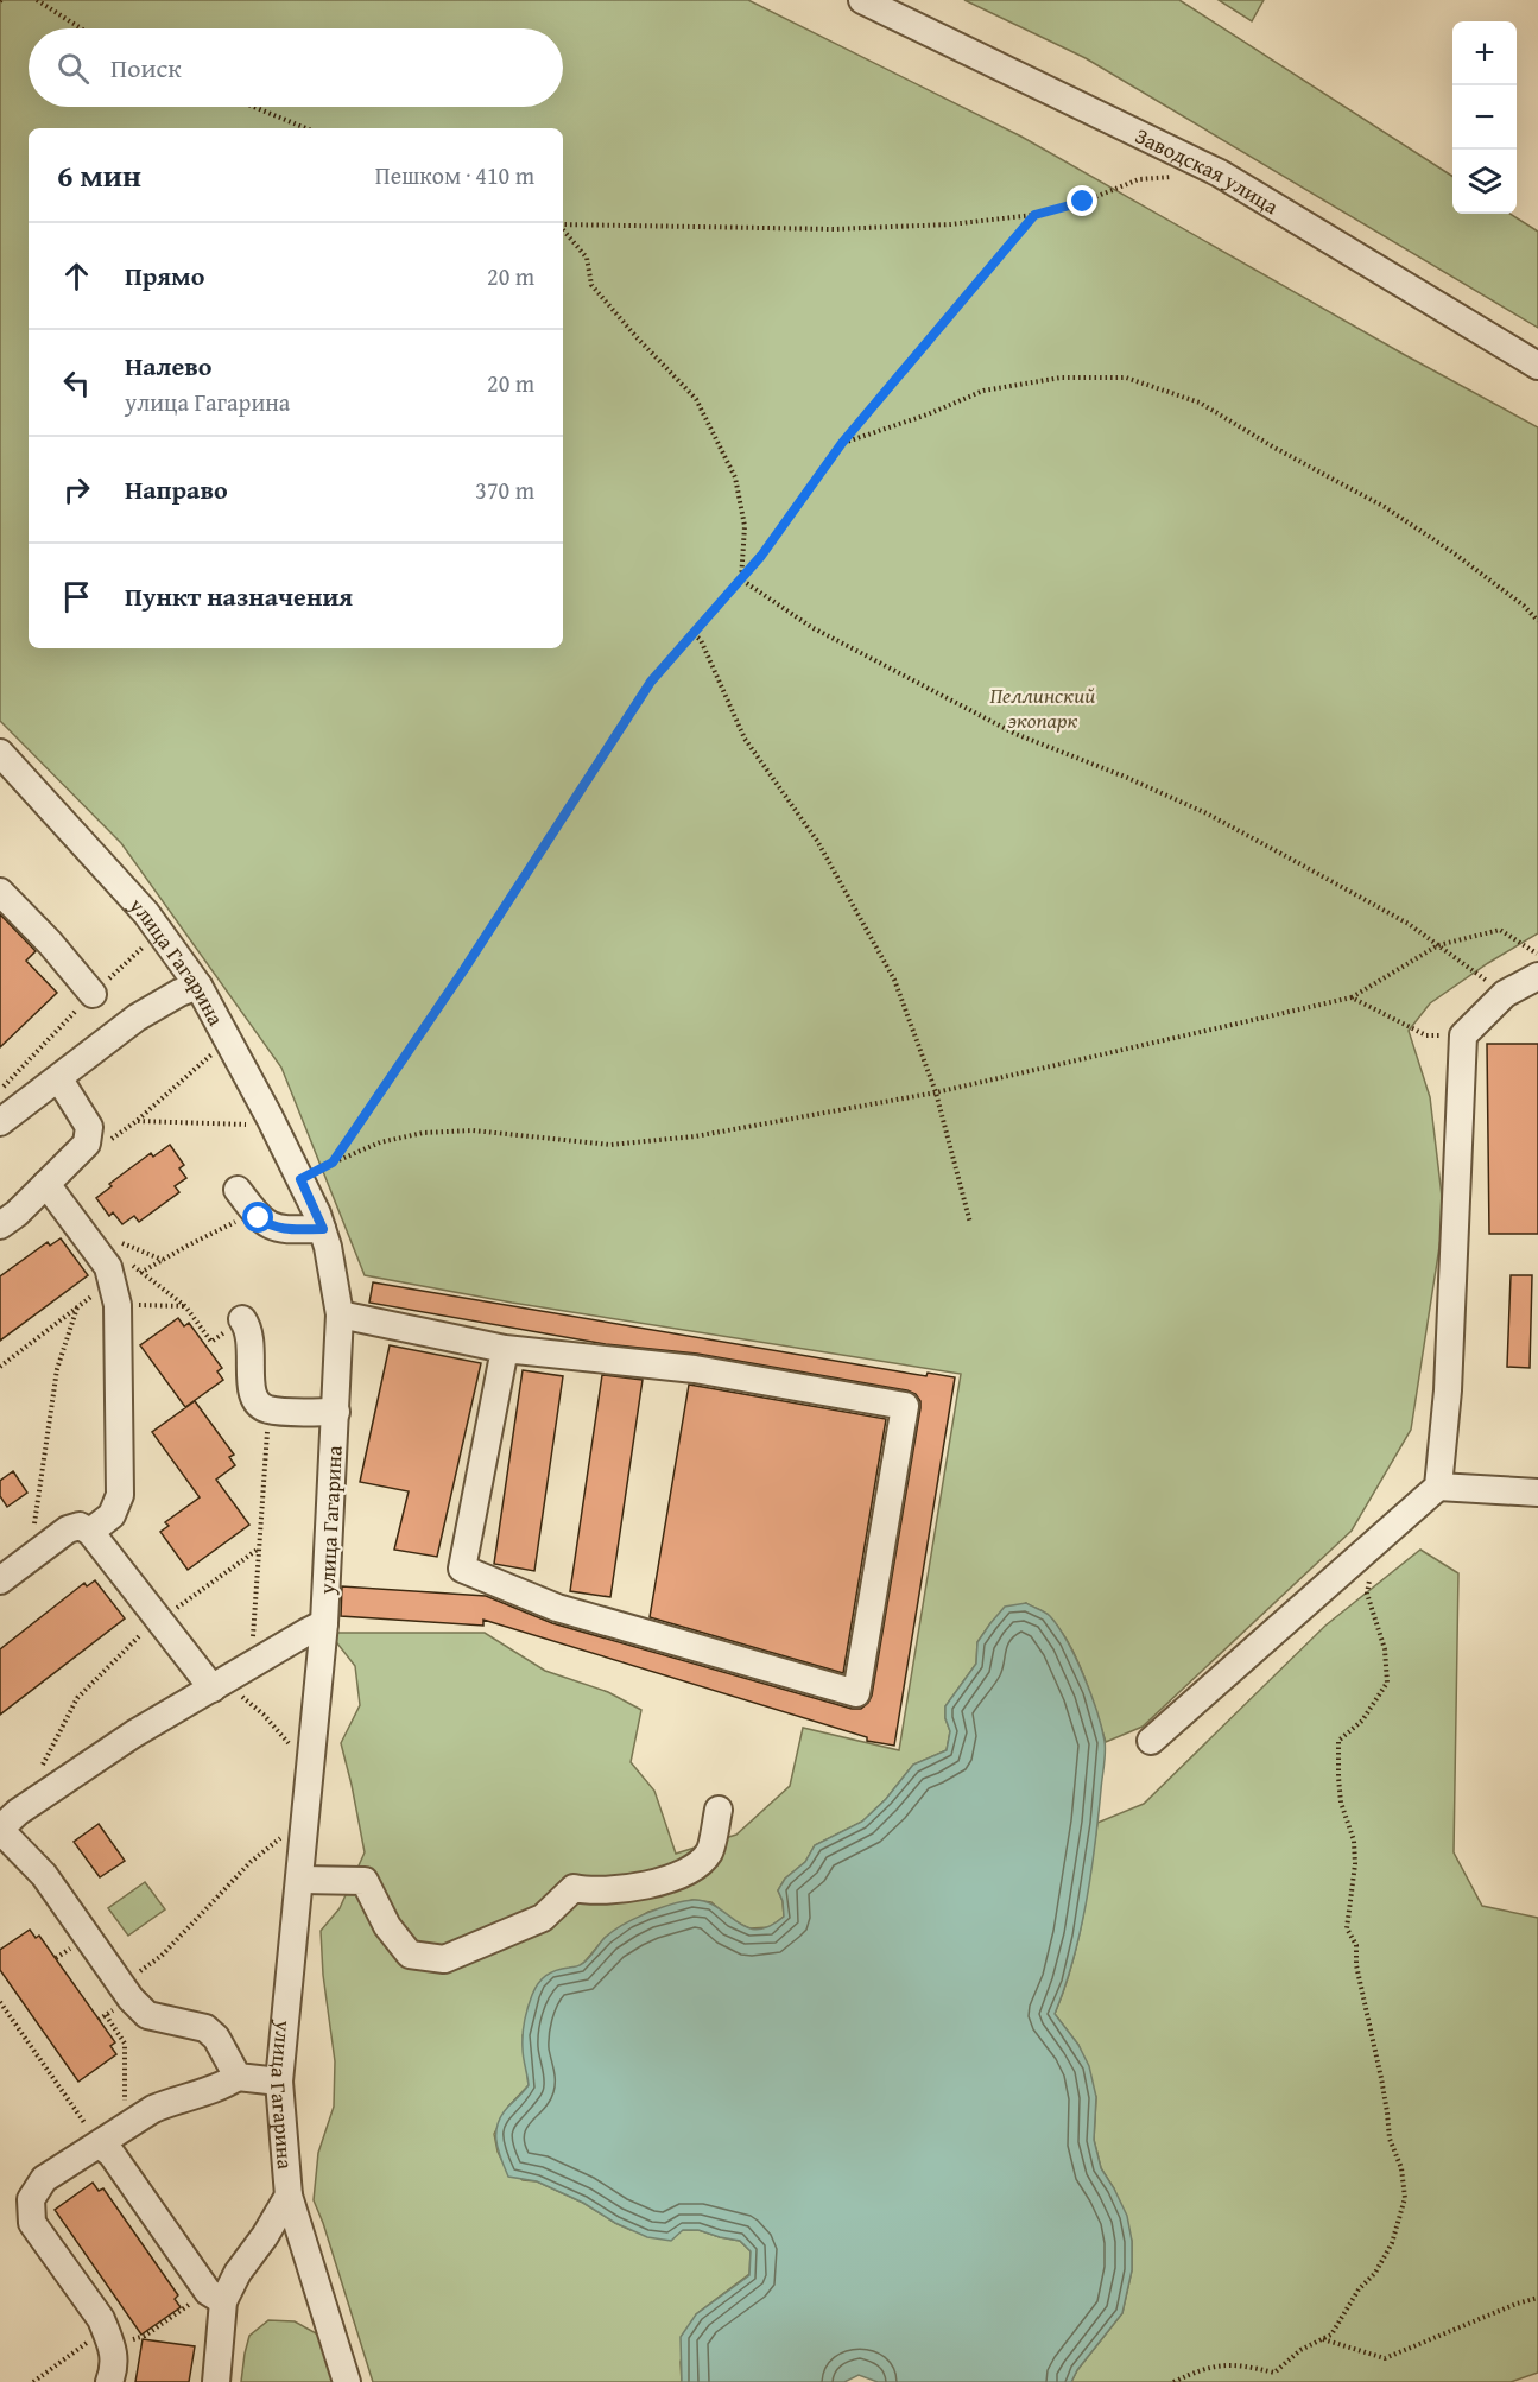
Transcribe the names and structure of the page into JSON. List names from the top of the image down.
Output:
{
  "streets": {
    "street": ["Заводская улица", "улица Гагарина"]
  },
  "parks": ["Пеллинский экопарк"],
  "page": {
    "map_buttons": ["+", "−"],
    "search": "Поиск",
    "heading": ["6 мин", "Пешком · 410 m"],
    "list": [
      ["Прямо", "20 m"],
      ["Налево", "улица Гагарина", "20 m"],
      ["Направо", "370 m"],
      "Пункт назначения"
    ]
  }
}
